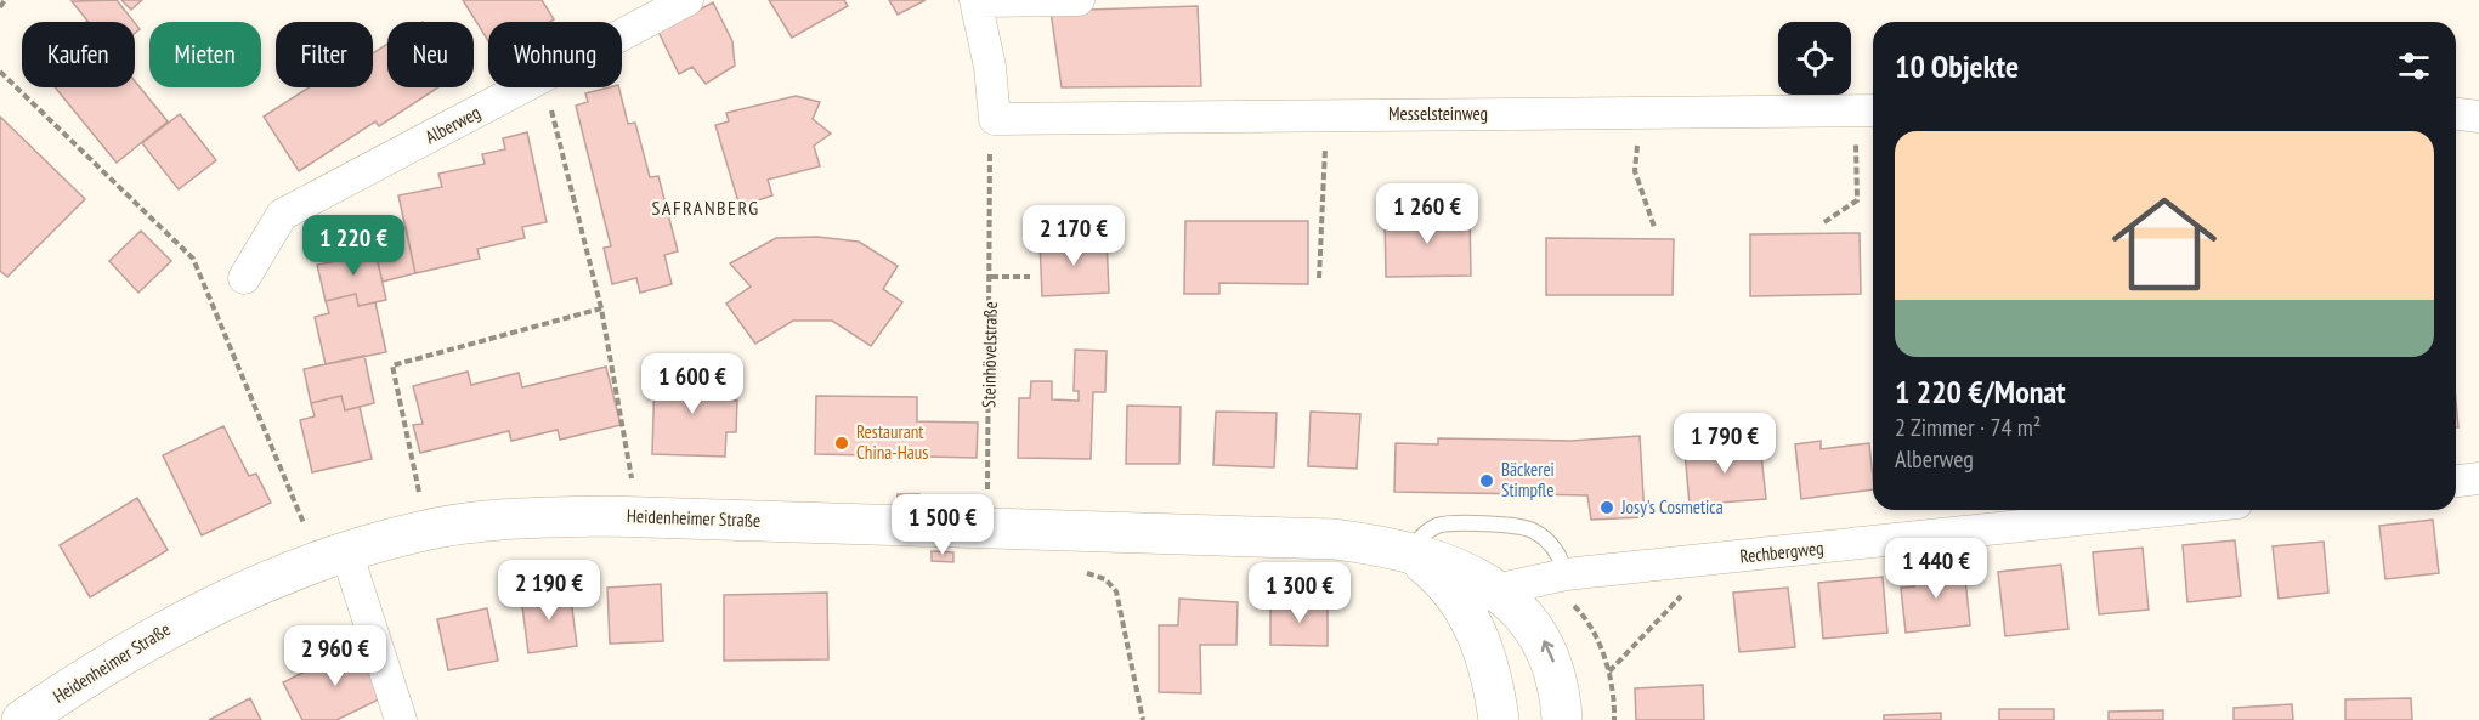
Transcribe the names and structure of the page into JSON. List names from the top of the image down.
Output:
{
  "streets": {
    "main road": ["Heidenheimer Straße"],
    "street": ["Messelsteinweg", "Alberweg", "Rechbergweg"],
    "path": ["Steinhövelstraße"]
  },
  "crossings": [
    ["Messelsteinweg", "Steinhövelstraße"],
    ["Heidenheimer Straße", "Rechbergweg"]
  ],
  "districts": ["SAFRANBERG"],
  "places": ["Restaurant China-Haus", "Bäckerei Stimpfle", "Josy's Cosmetica"],
  "page": {
    "chip": [
      "Kaufen",
      "Mieten",
      "Filter",
      "Neu",
      "Wohnung"
    ],
    "heading": "10 Objekte",
    "list": [
      {
        "name": "1 220 €/Monat",
        "note": "2 Zimmer · 74 m² · Alberweg"
      }
    ],
    "price": [
      "1 260 €",
      "2 170 €",
      "1 220 €",
      "1 600 €",
      "1 790 €",
      "1 500 €",
      "1 440 €",
      "2 190 €",
      "1 300 €",
      "2 960 €"
    ]
  }
}
